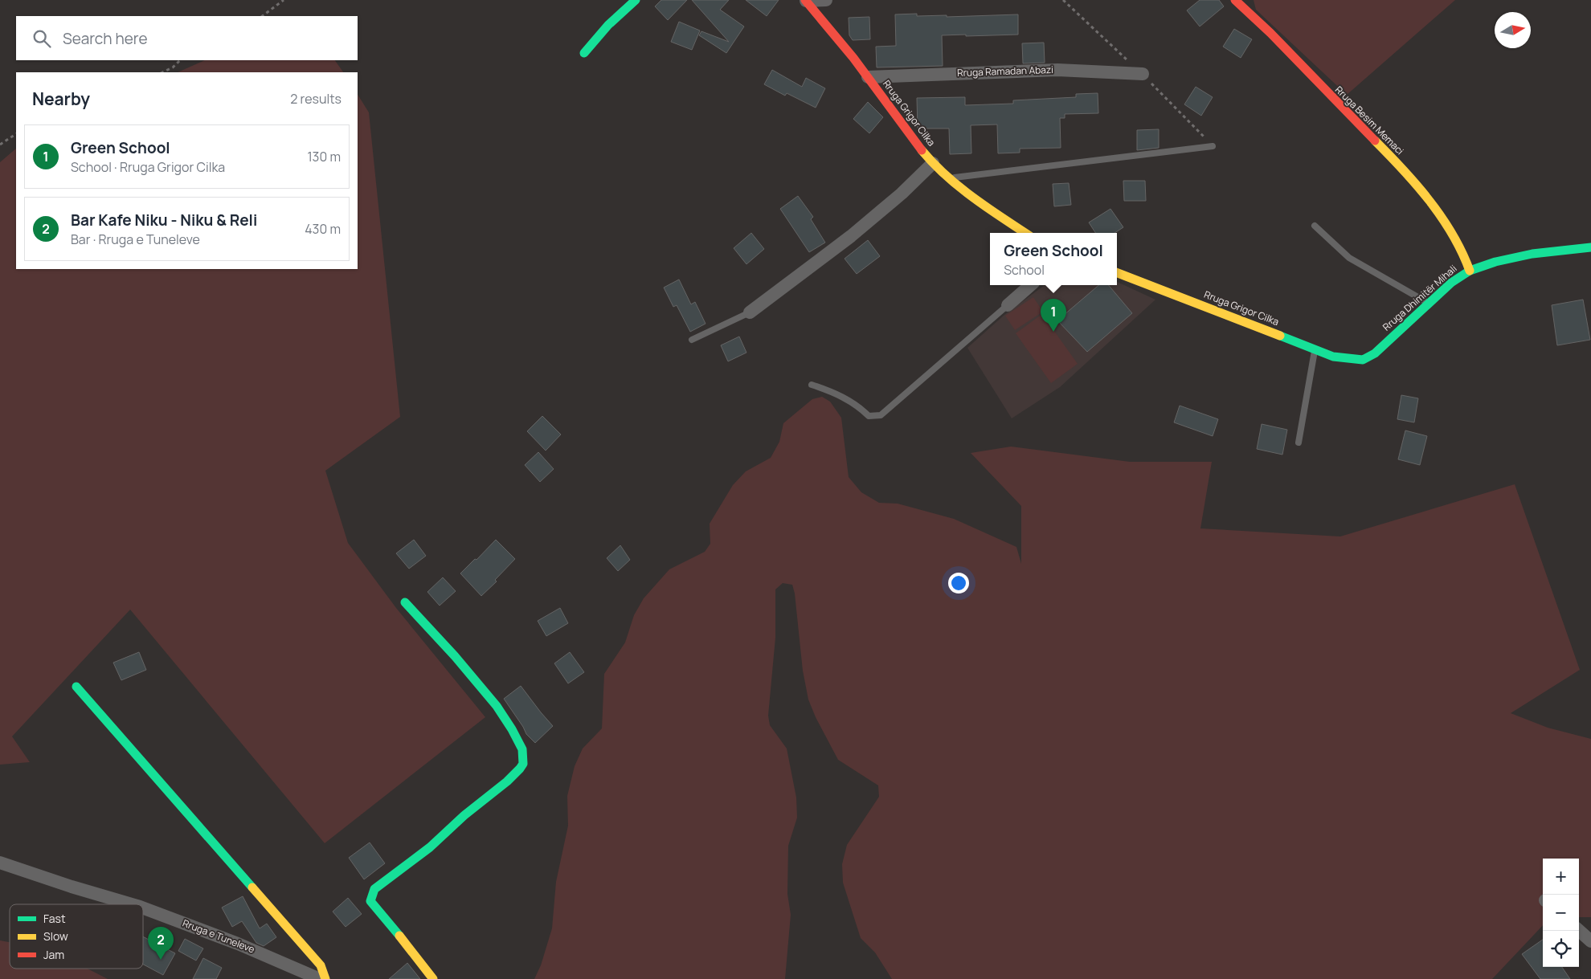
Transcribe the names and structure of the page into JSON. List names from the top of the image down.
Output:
{
  "streets": {
    "street": [
      "Rruga Ramadan Abazi",
      "Rruga Grigor Cilka",
      "Rruga Besim Memaci",
      "Rruga Dhimitër Mihali",
      "Rruga e Tuneleve"
    ]
  },
  "crossings": [
    ["Rruga Ramadan Abazi", "Rruga Grigor Cilka"],
    ["Rruga Grigor Cilka", "Rruga Dhimitër Mihali"],
    ["Rruga Besim Memaci", "Rruga Dhimitër Mihali"]
  ],
  "legend": ["Fast", "Slow", "Jam"],
  "north": "right",
  "page": {
    "search": "Search here",
    "heading": ["Nearby", "2 results"],
    "list": [
      {
        "mark": "1",
        "name": "Green School",
        "note": "School · Rruga Grigor Cilka",
        "value": "130 m"
      },
      {
        "mark": "2",
        "name": "Bar Kafe Niku - Niku & Reli",
        "note": "Bar · Rruga e Tuneleve",
        "value": "430 m"
      }
    ],
    "popup": ["Green School", "School"],
    "pins": ["1", "2"],
    "map_buttons": ["+", "−"]
  }
}
